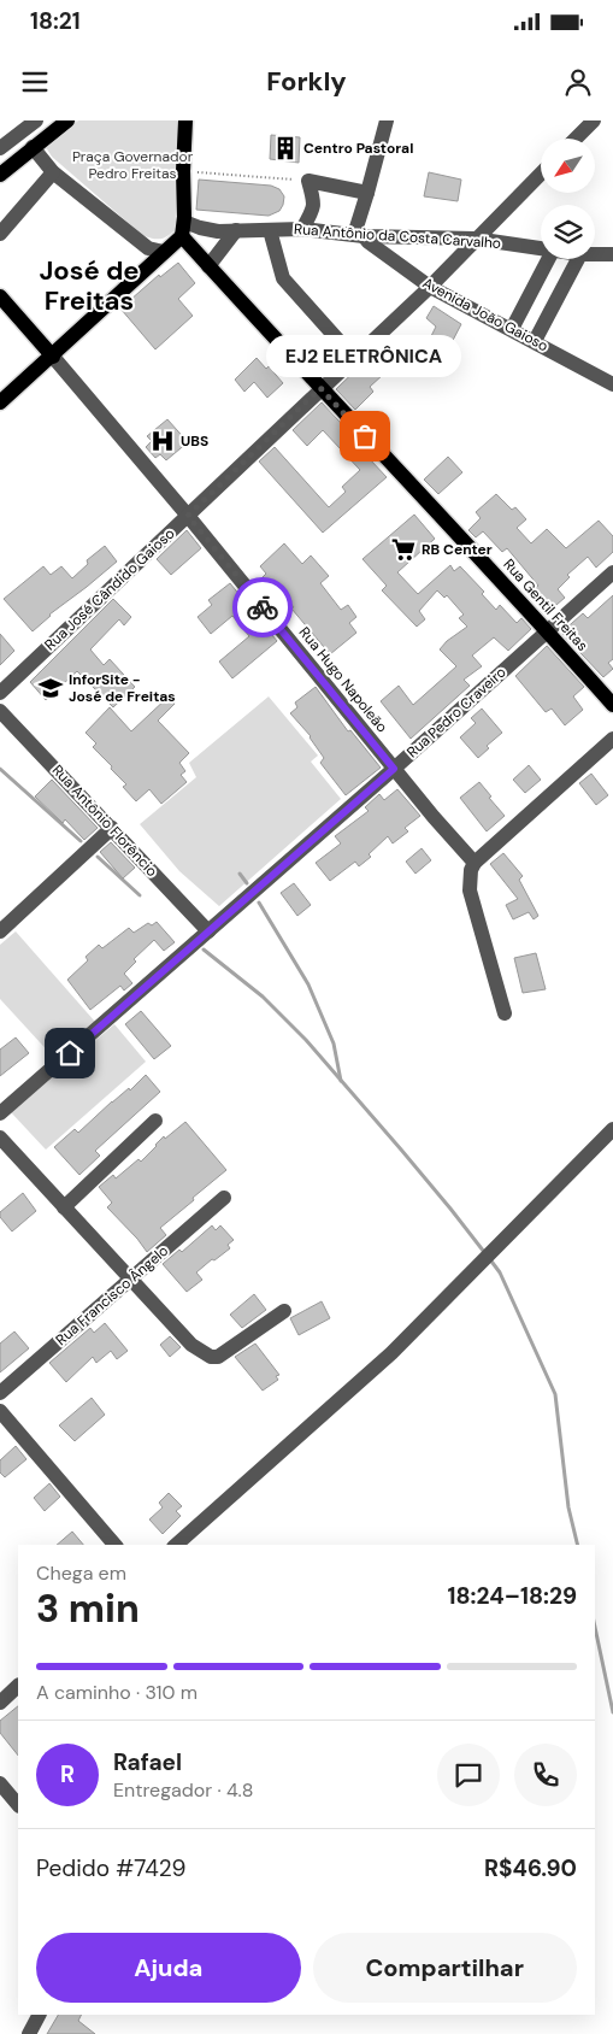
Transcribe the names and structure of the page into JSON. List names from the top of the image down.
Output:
{
  "streets": {
    "main road": ["Rua Gentil Freitas", "Rua Hugo Napoleão"],
    "street": [
      "Rua Antônio da Costa Carvalho",
      "Avenida João Gaioso",
      "Rua José Cândido Gaioso",
      "Rua Pedro Craveiro",
      "Rua Antônio Florêncio",
      "Rua Francisco Ângelo"
    ]
  },
  "crossings": [
    ["Rua Antônio da Costa Carvalho", "Avenida João Gaioso"],
    ["Rua Antônio da Costa Carvalho", "Rua José Cândido Gaioso"],
    ["Rua Antônio da Costa Carvalho", "Rua Gentil Freitas"],
    ["Avenida João Gaioso", "Rua José Cândido Gaioso"],
    ["Rua José Cândido Gaioso", "Rua Gentil Freitas"],
    ["Rua José Cândido Gaioso", "Rua Hugo Napoleão"],
    ["Rua Gentil Freitas", "Rua Pedro Craveiro"],
    ["Rua Hugo Napoleão", "Rua Pedro Craveiro"],
    ["Rua Pedro Craveiro", "Rua Antônio Florêncio"]
  ],
  "districts": ["José de Freitas"],
  "parks": ["Praça Governador Pedro Freitas"],
  "places": {
    "building": ["Centro Pastoral"],
    "other": ["EJ2 ELETRÔNICA"],
    "hospital": ["UBS"],
    "supermarket": ["RB Center"],
    "school or university": ["InforSite - José de Freitas"]
  },
  "north": "bottom left",
  "page": {
    "status": "18:21",
    "header": "Forkly",
    "bubble": "EJ2 ELETRÔNICA",
    "heading": ["3 min", "Chega em", "18:24–18:29"],
    "panel": [
      "Rafael",
      "Entregador · 4.8",
      "Pedido #7429",
      "R$46.90"
    ],
    "bar": "A caminho · 310 m",
    "round": "R",
    "buttons": ["Ajuda", "Compartilhar"]
  }
}
